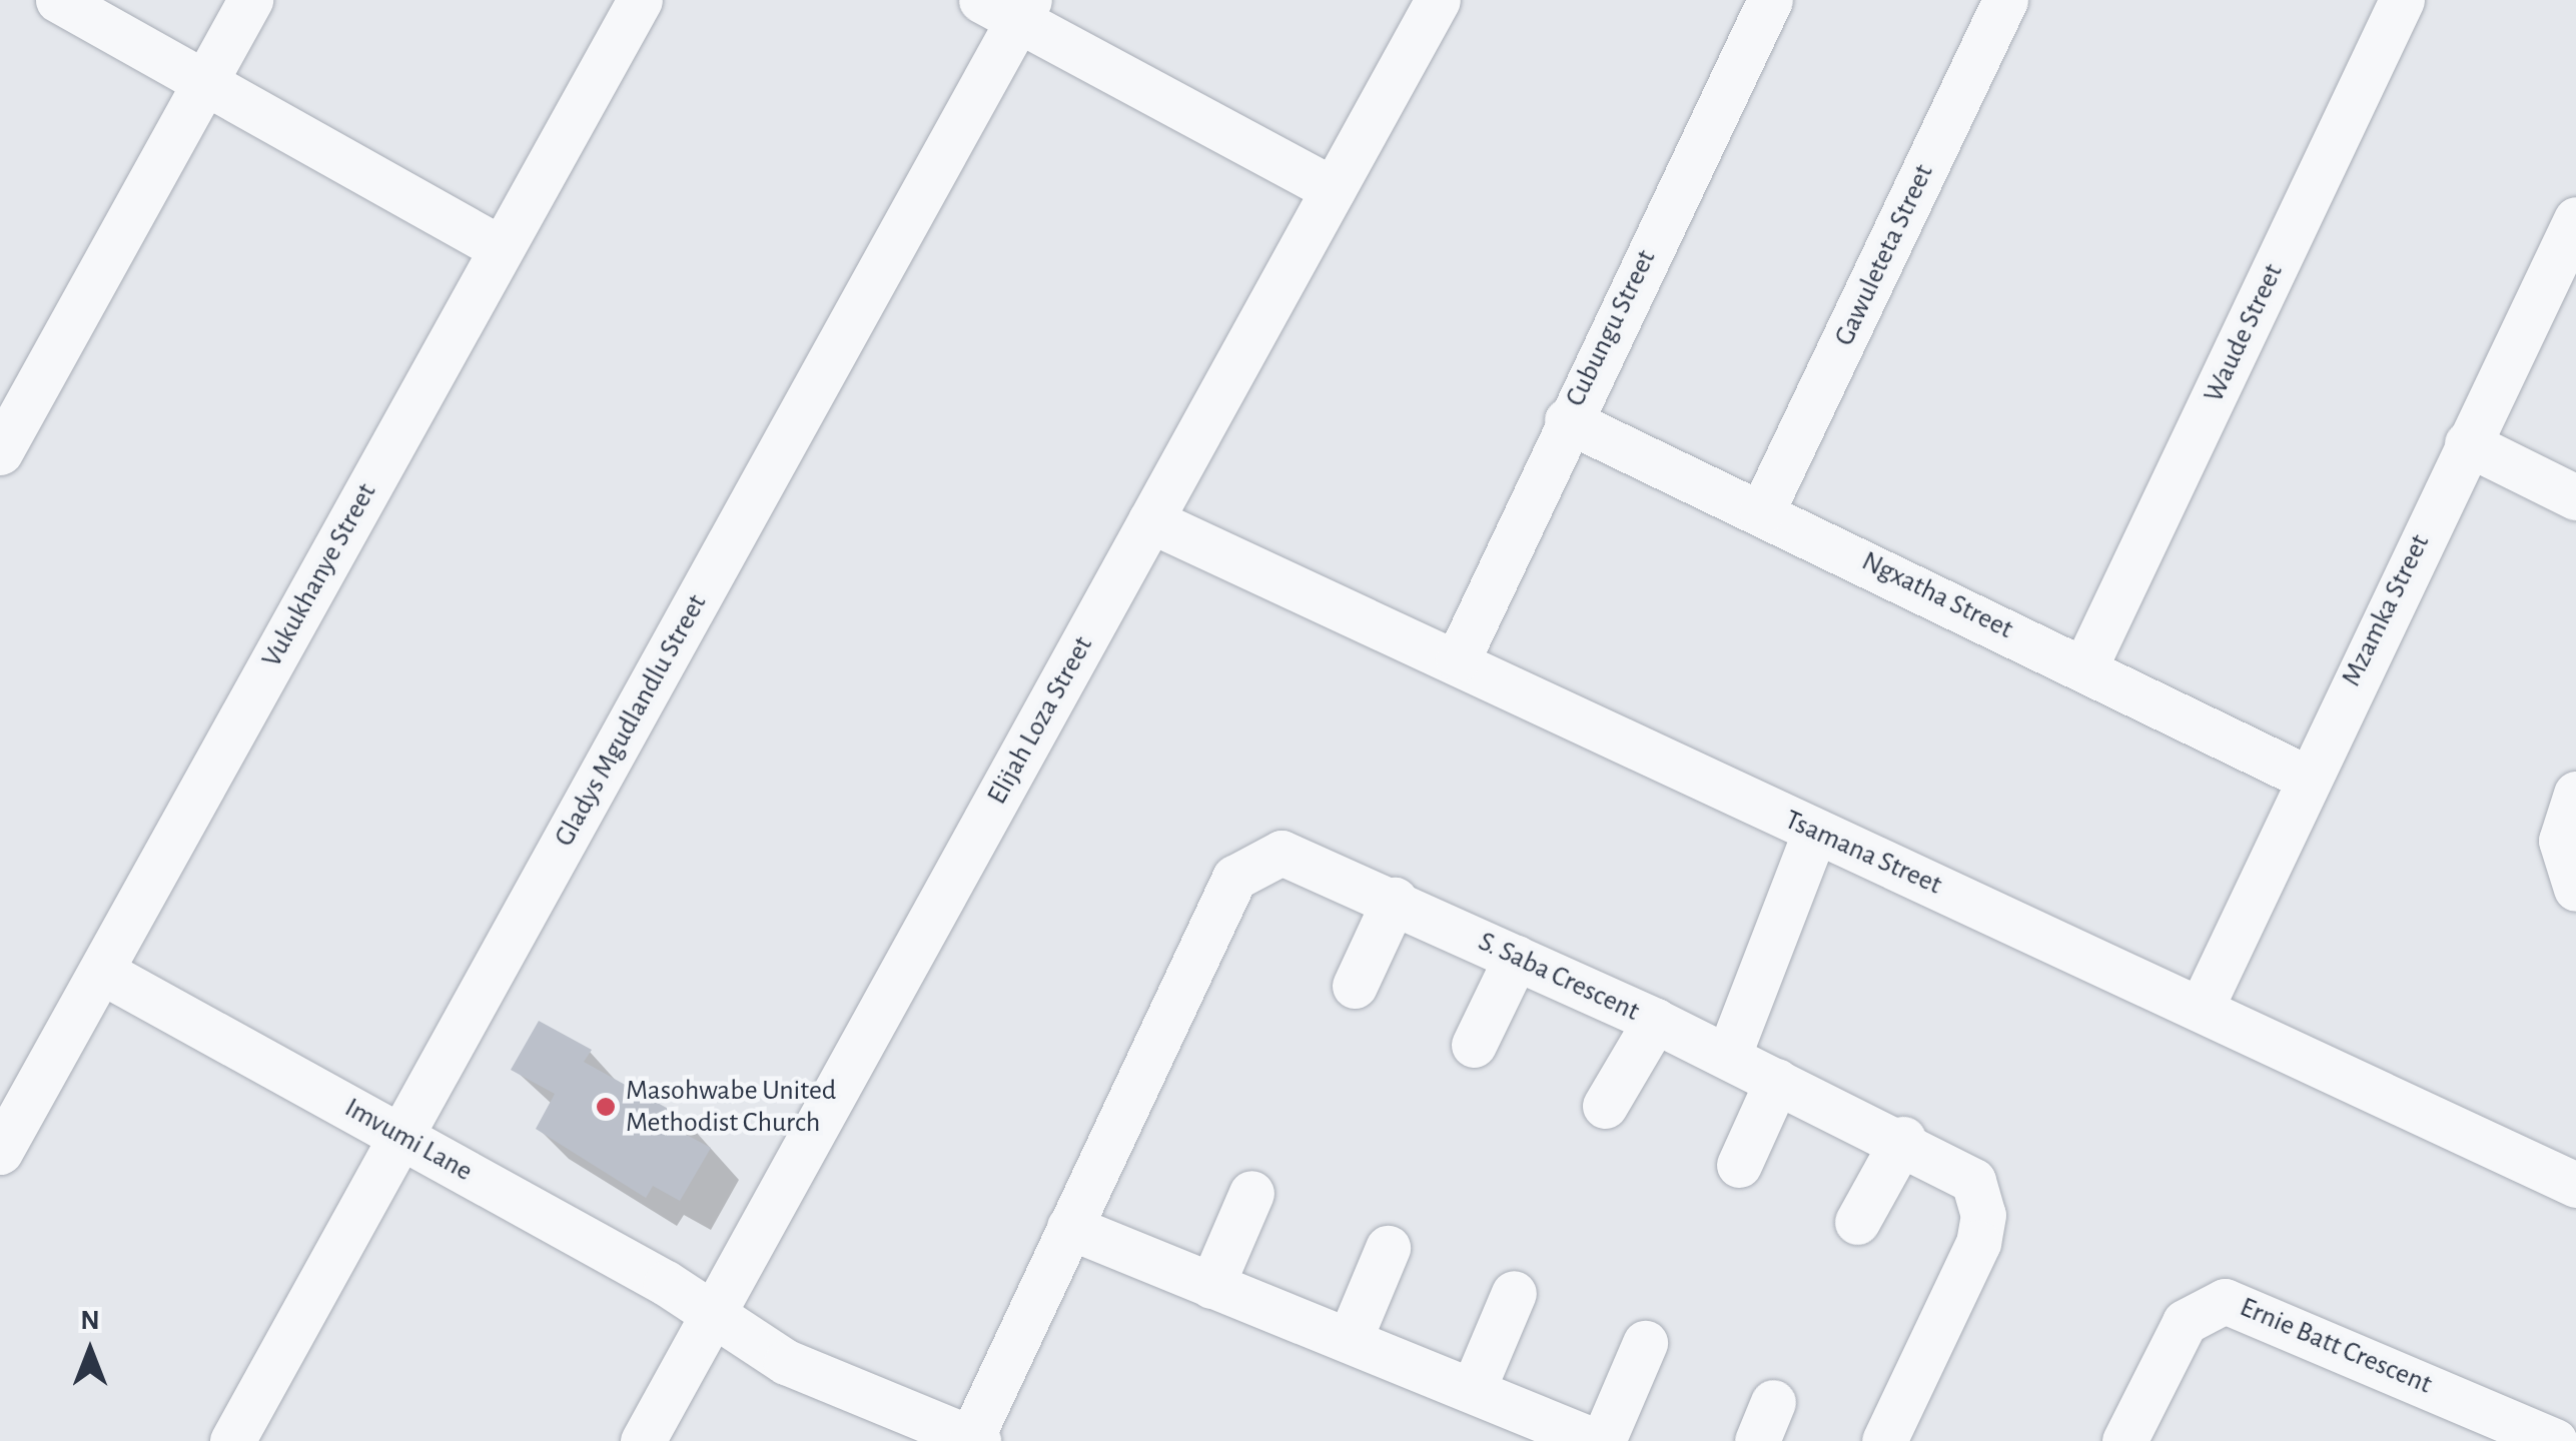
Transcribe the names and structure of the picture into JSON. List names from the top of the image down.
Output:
{
  "streets": {
    "street": [
      "Gawuleteta Street",
      "Cubungu Street",
      "Waude Street",
      "Vukukhanye Street",
      "Ngxatha Street",
      "Mzamka Street",
      "Gladys Mgudlandlu Street",
      "Elijah Loza Street",
      "Tsamana Street",
      "S. Saba Crescent",
      "Imvumi Lane",
      "Ernie Batt Crescent"
    ]
  },
  "crossings": [
    ["Gawuleteta Street", "Ngxatha Street"],
    ["Cubungu Street", "Ngxatha Street"],
    ["Cubungu Street", "Tsamana Street"],
    ["Waude Street", "Ngxatha Street"],
    ["Vukukhanye Street", "Imvumi Lane"],
    ["Ngxatha Street", "Mzamka Street"],
    ["Mzamka Street", "Tsamana Street"],
    ["Gladys Mgudlandlu Street", "Imvumi Lane"],
    ["Elijah Loza Street", "Tsamana Street"],
    ["Elijah Loza Street", "Imvumi Lane"],
    ["S. Saba Crescent", "Imvumi Lane"]
  ],
  "places": ["Masohwabe United Methodist Church"],
  "north": "top"
}
